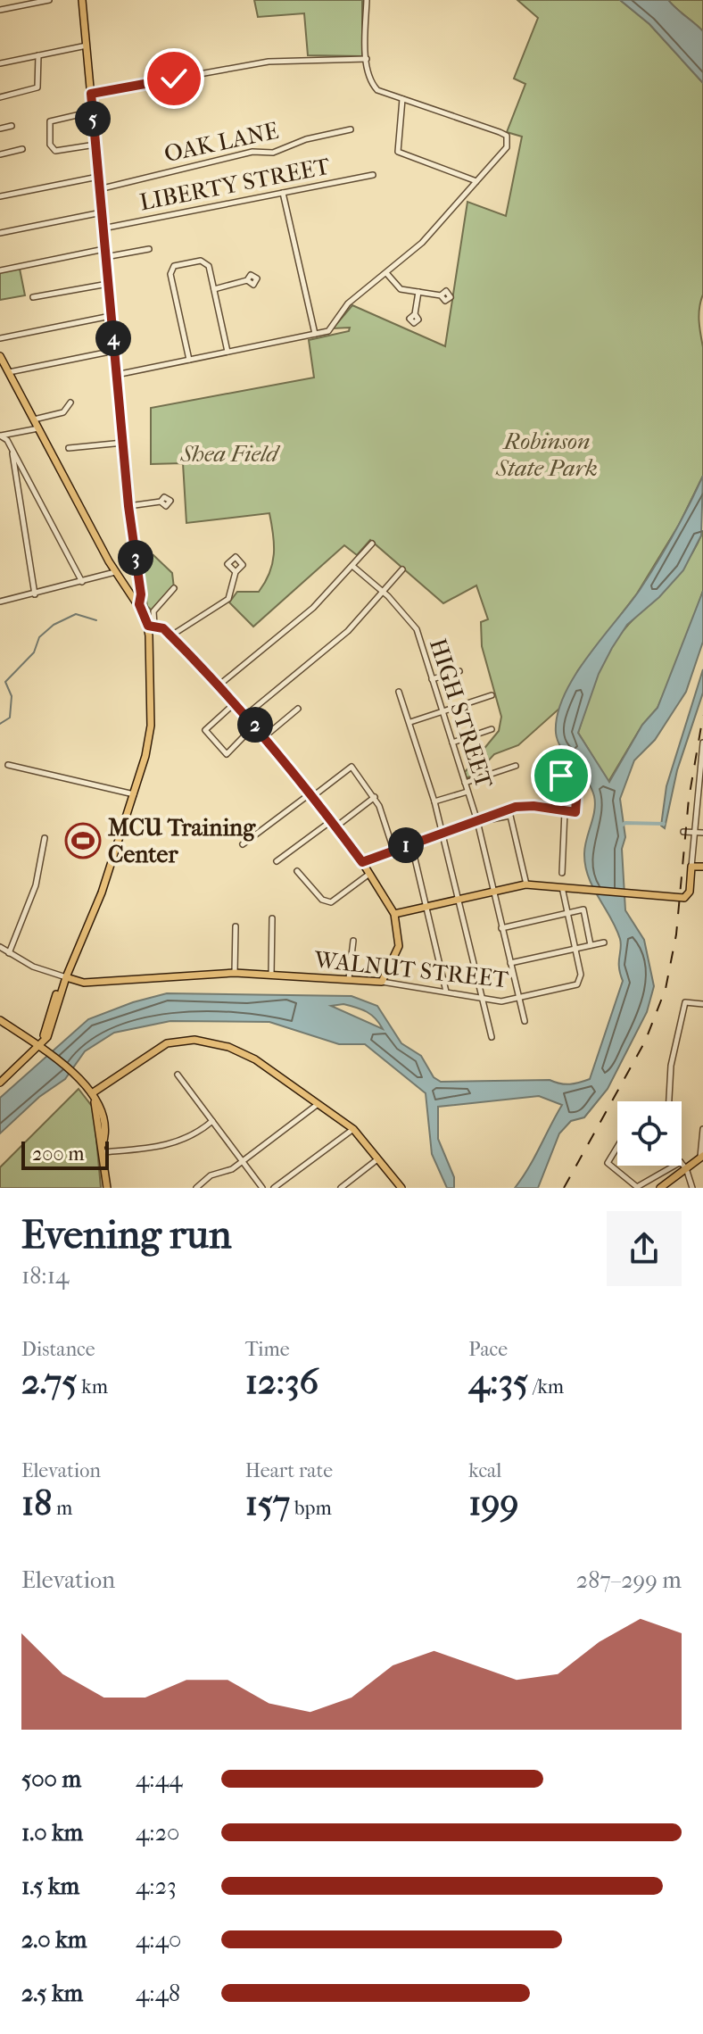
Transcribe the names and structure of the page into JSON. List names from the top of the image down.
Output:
{
  "streets": {
    "main road": ["WALNUT STREET"],
    "street": ["OAK LANE", "LIBERTY STREET", "HIGH STREET"]
  },
  "crossings": [
    ["HIGH STREET", "WALNUT STREET"]
  ],
  "parks": ["Robinson State Park", "Shea Field"],
  "places": {
    "sports": ["MCU Training Center"]
  },
  "scale_bar": "200 m",
  "page": {
    "pins": [
      "5",
      "4",
      "3",
      "2",
      "1"
    ],
    "scale": "200 m",
    "heading": ["Evening run", "18:14"],
    "stats": [
      ["Distance", "2.75 km"],
      ["Time", "12:36"],
      ["Pace", "4:35 /km"],
      ["Elevation", "18 m"],
      ["Heart rate", "157 bpm"],
      ["kcal", "199"]
    ],
    "chart": ["Elevation", "287–299 m"],
    "list": [
      {
        "name": "500 m",
        "note": "4:44"
      },
      {
        "name": "1.0 km",
        "note": "4:20"
      },
      {
        "name": "1.5 km",
        "note": "4:23"
      },
      {
        "name": "2.0 km",
        "note": "4:40"
      },
      {
        "name": "2.5 km",
        "note": "4:48"
      }
    ]
  }
}
